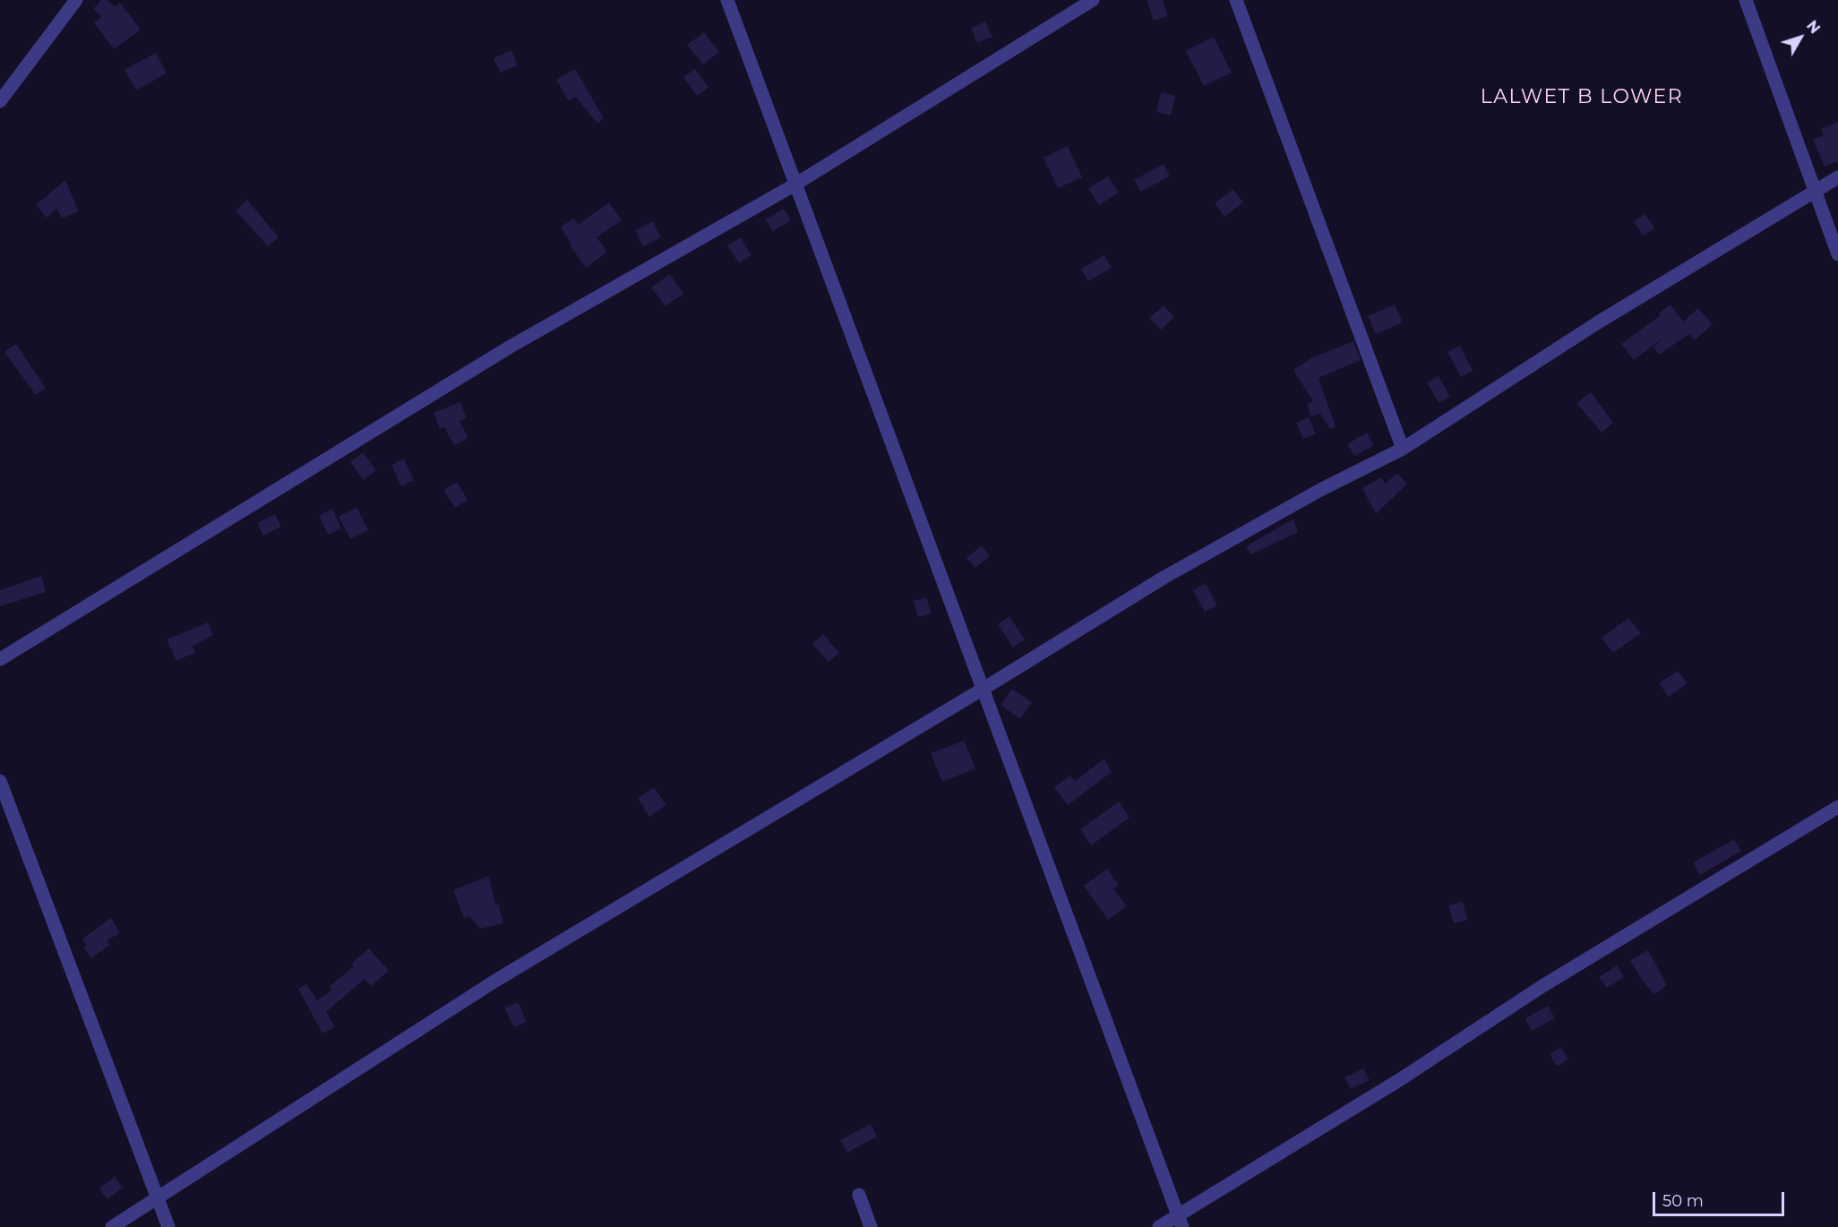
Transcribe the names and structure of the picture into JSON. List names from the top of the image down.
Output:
{
  "districts": ["LALWET B LOWER"],
  "scale_bar": "50 m",
  "north": "top right"
}
